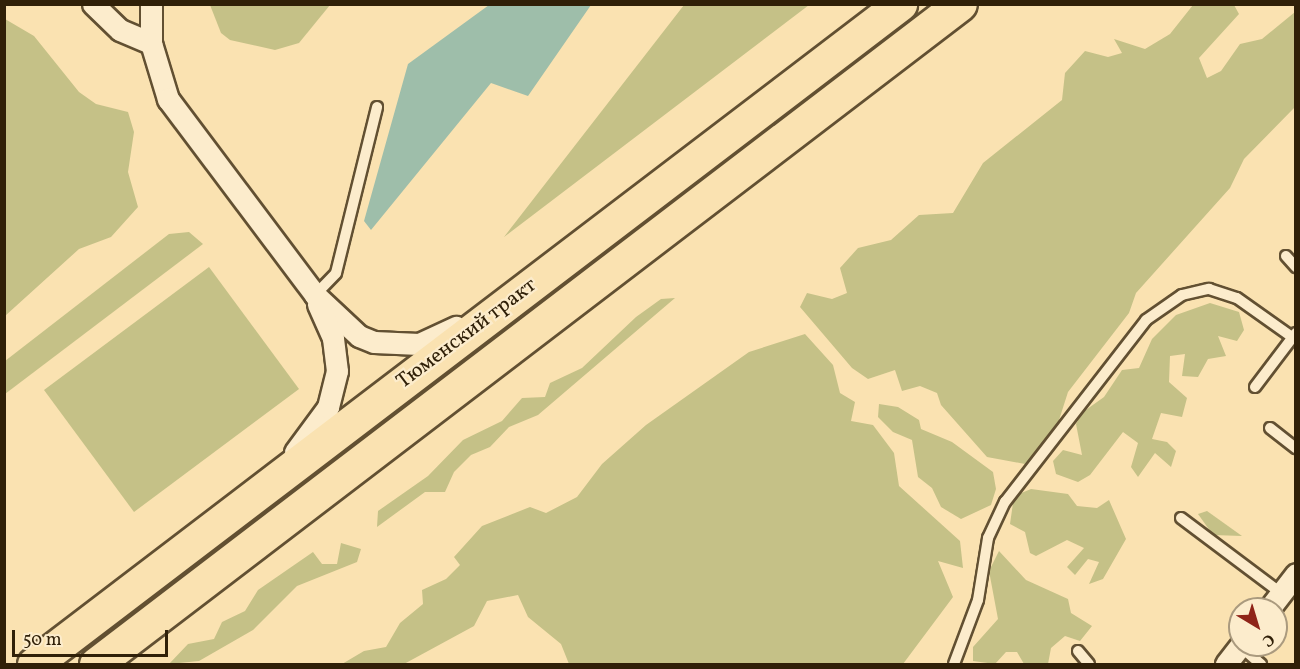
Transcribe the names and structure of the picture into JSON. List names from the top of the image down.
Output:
{
  "streets": {
    "main road": ["Тюменский тракт"]
  },
  "scale_bar": "50 m",
  "north": "bottom right"
}
